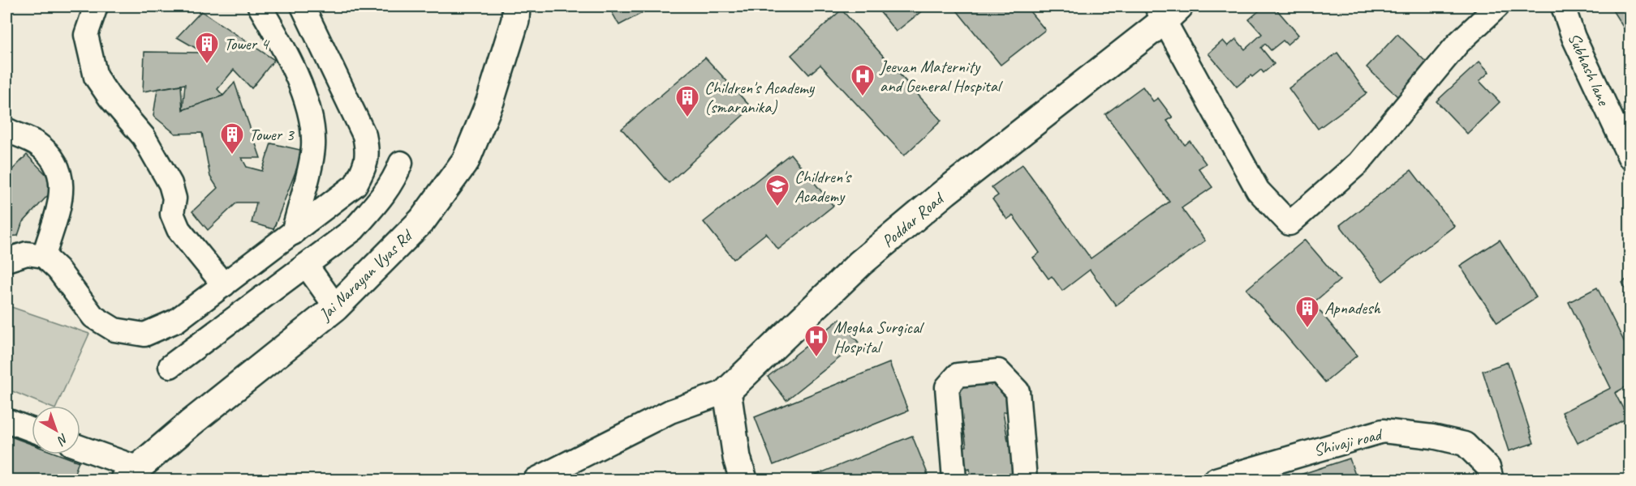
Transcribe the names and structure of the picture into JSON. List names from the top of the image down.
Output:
{
  "streets": {
    "street": [
      "Subhash lane",
      "Poddar Road",
      "Jai Narayan Vyas Rd",
      "Shivaji road"
    ]
  },
  "places": {
    "building": [
      "Tower 4",
      "Children's Academy (smaranika)",
      "Tower 3",
      "Apnadesh"
    ],
    "hospital": ["Jeevan Maternity and General Hospital", "Megha Surgical Hospital"],
    "school or university": ["Children's Academy"]
  },
  "north": "bottom right"
}
